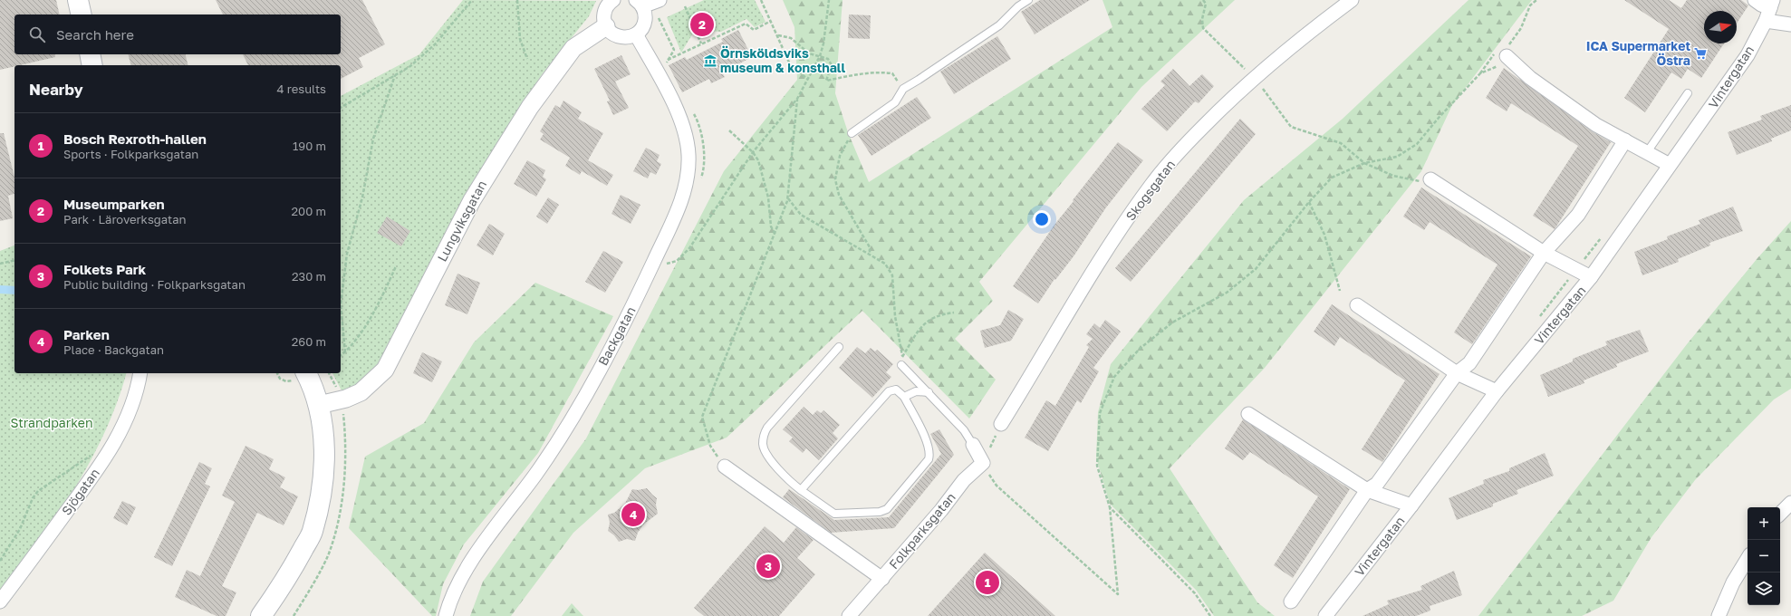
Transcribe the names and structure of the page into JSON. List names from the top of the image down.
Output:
{
  "streets": {
    "street": [
      "Vintergatan",
      "Skogsgatan",
      "Lungviksgatan",
      "Backgatan",
      "Sjögatan",
      "Folkparksgatan"
    ]
  },
  "parks": ["Strandparken"],
  "places": {
    "supermarket": ["ICA Supermarket Östra"],
    "museum": ["Örnsköldsviks museum & konsthall"]
  },
  "north": "right",
  "page": {
    "pins": [
      "2",
      "4",
      "3",
      "1"
    ],
    "search": "Search here",
    "heading": ["Nearby", "4 results"],
    "list": [
      {
        "mark": "1",
        "name": "Bosch Rexroth-hallen",
        "note": "Sports · Folkparksgatan",
        "value": "190 m"
      },
      {
        "mark": "2",
        "name": "Museumparken",
        "note": "Park · Läroverksgatan",
        "value": "200 m"
      },
      {
        "mark": "3",
        "name": "Folkets Park",
        "note": "Public building · Folkparksgatan",
        "value": "230 m"
      },
      {
        "mark": "4",
        "name": "Parken",
        "note": "Place · Backgatan",
        "value": "260 m"
      }
    ],
    "map_buttons": ["+", "−"]
  }
}
